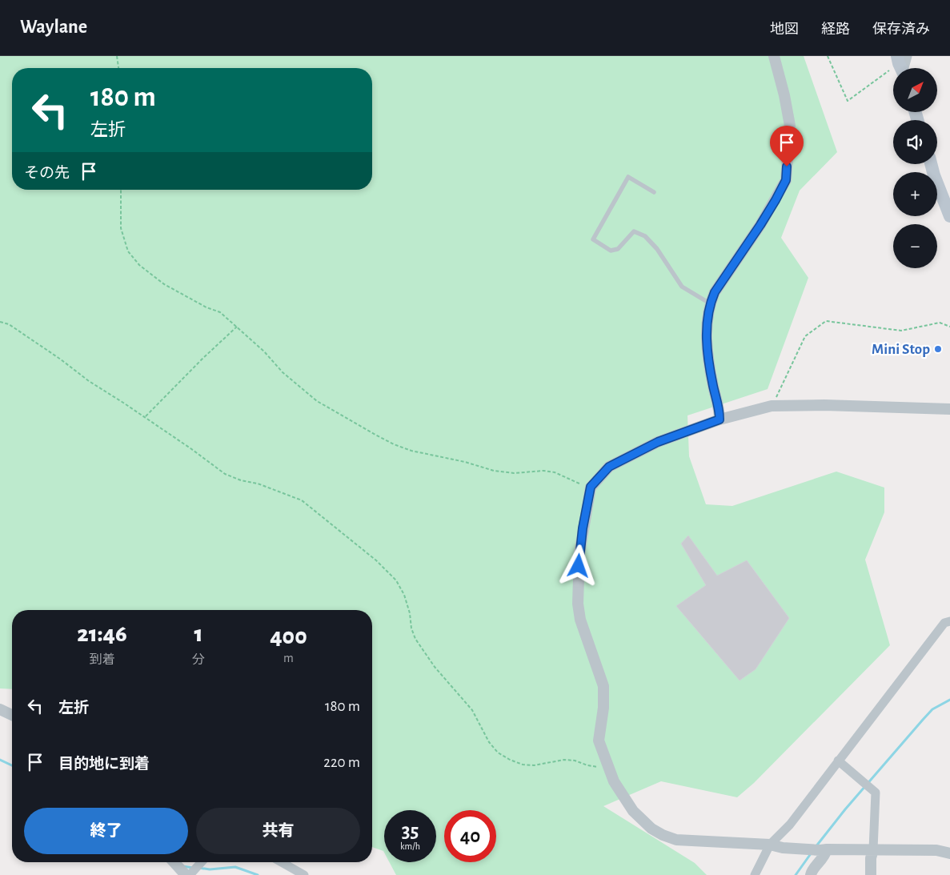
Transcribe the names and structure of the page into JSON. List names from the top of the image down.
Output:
{
  "places": ["Mini Stop"],
  "north": "top right",
  "page": {
    "header": "Waylane",
    "nav": ["地図", "経路", "保存済み"],
    "map_buttons": ["+", "−"],
    "turn": ["180 m", "左折"],
    "then": "その先",
    "eta": [
      "21:46",
      "到着",
      "1",
      "分",
      "400",
      "m"
    ],
    "list": [
      {
        "name": "左折",
        "value": "180 m"
      },
      {
        "name": "目的地に到着",
        "value": "220 m"
      }
    ],
    "buttons": ["終了", "共有"],
    "speed": "35 km/h",
    "limit": "40"
  }
}
